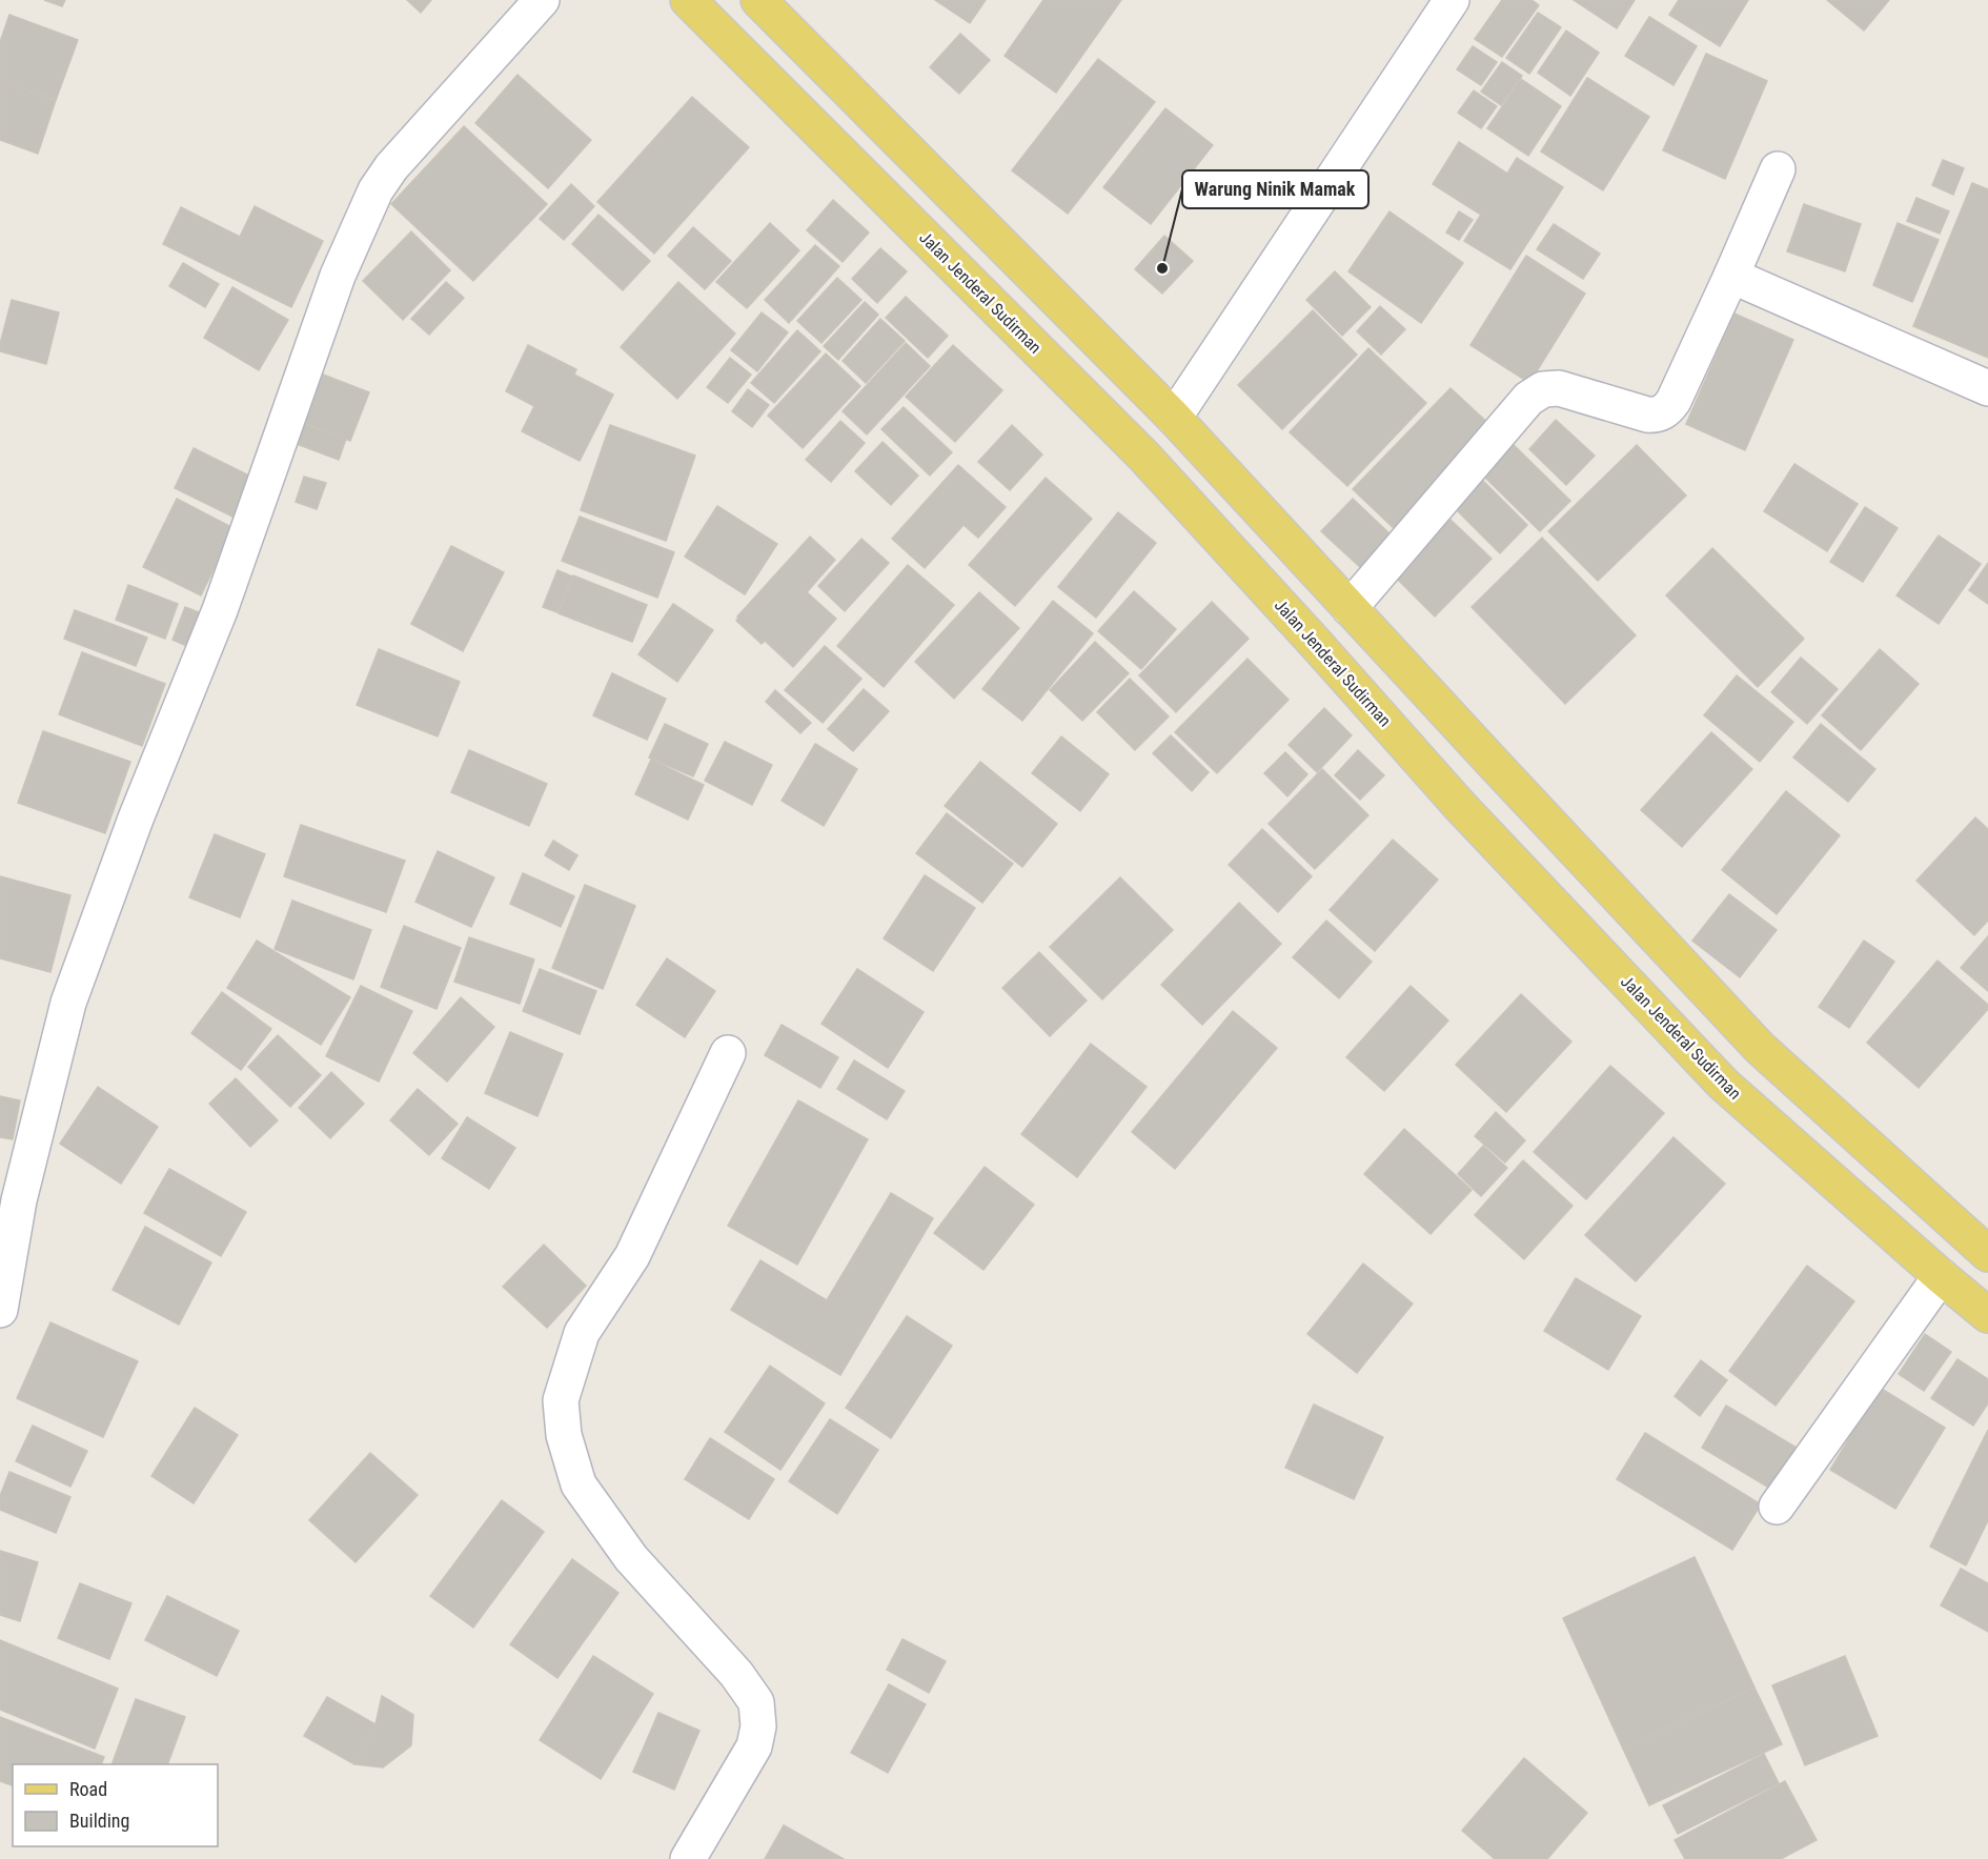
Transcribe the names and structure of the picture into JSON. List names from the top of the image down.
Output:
{
  "streets": {
    "main road": ["Jalan Jenderal Sudirman"]
  },
  "places": ["Warung Ninik Mamak"],
  "legend": ["Road", "Building"]
}
